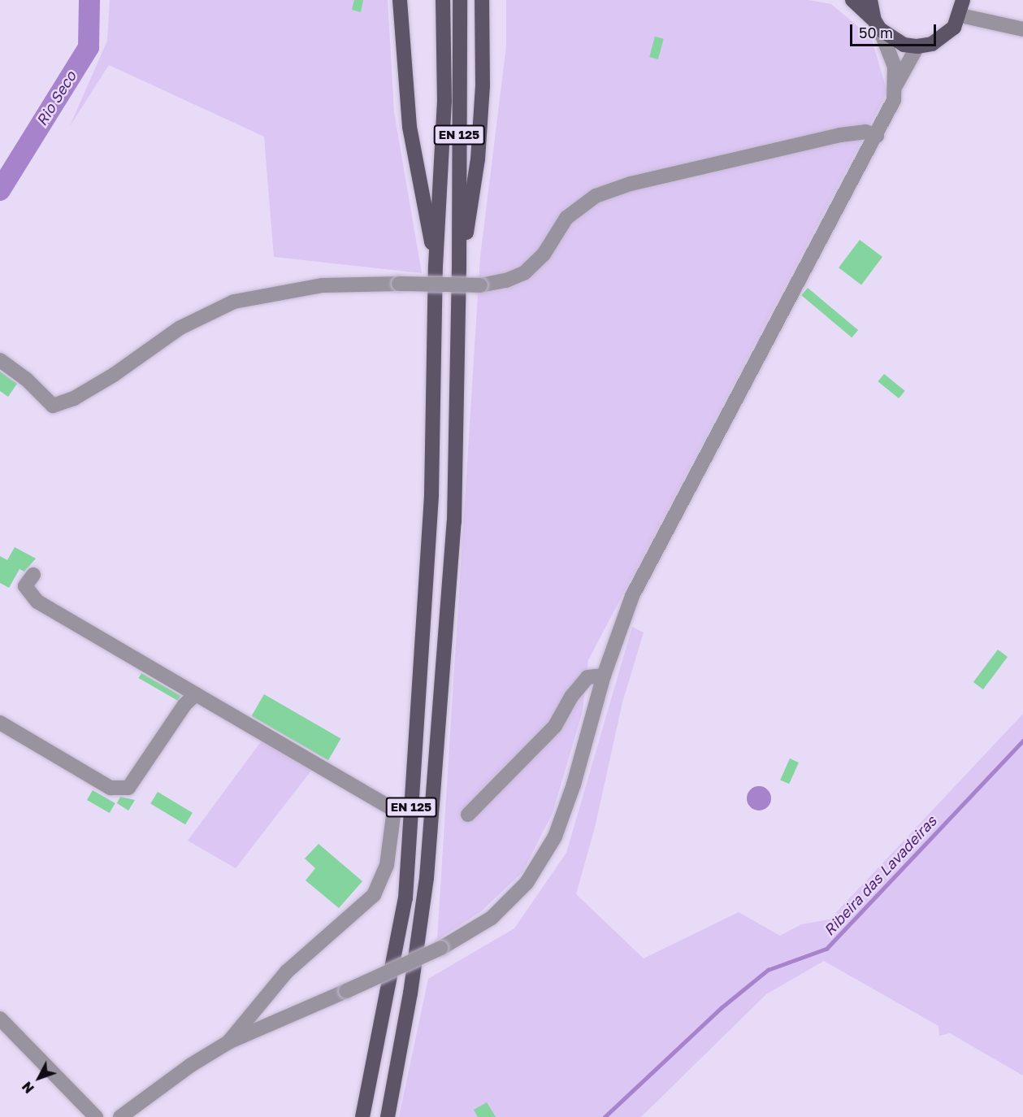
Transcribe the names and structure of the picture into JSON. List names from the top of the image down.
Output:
{
  "streets": {
    "main road": ["EN 125"]
  },
  "water": ["Rio Seco", "Ribeira das Lavadeiras"],
  "scale_bar": "50 m",
  "north": "bottom left"
}
